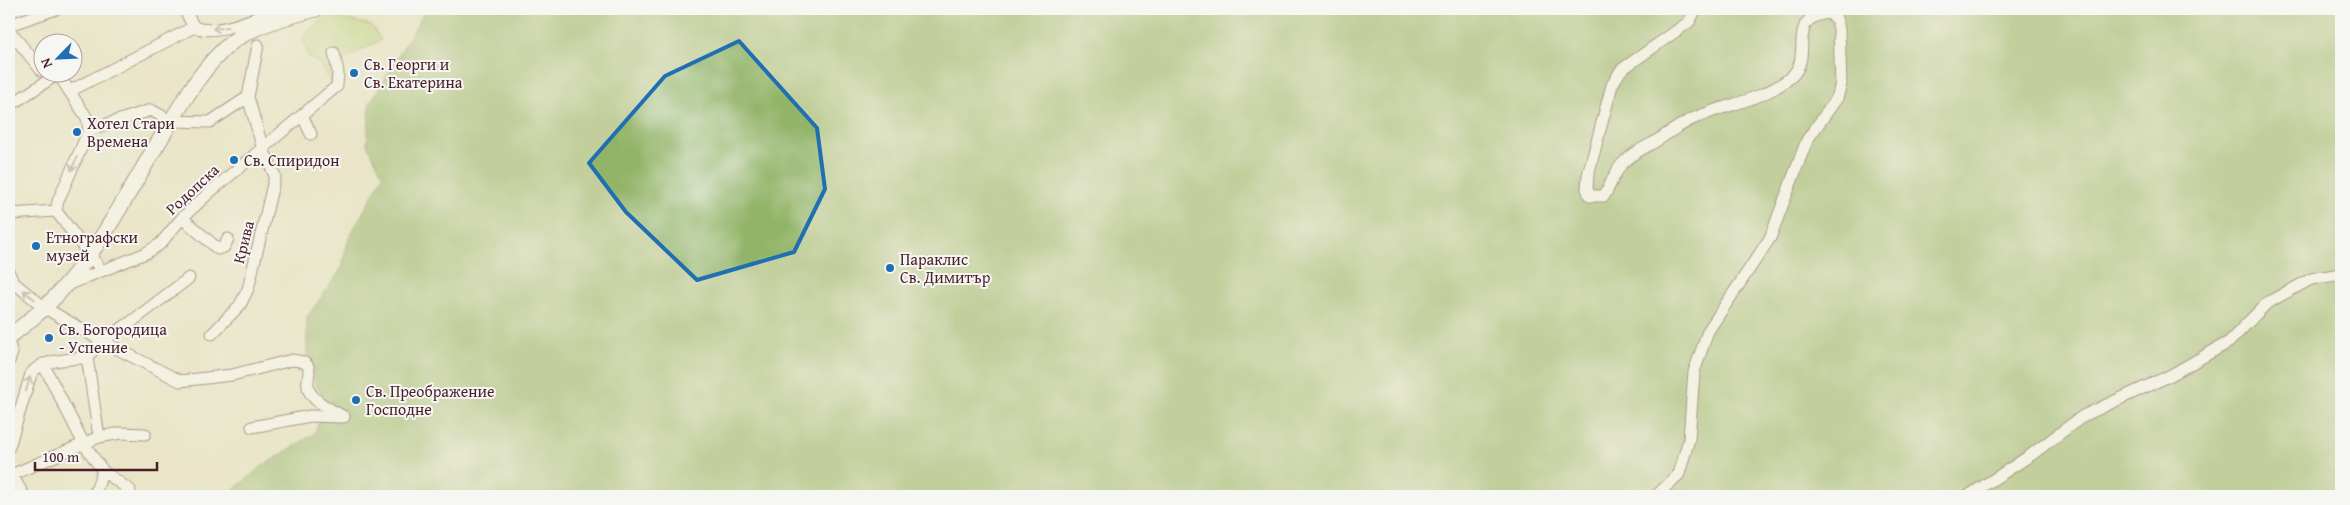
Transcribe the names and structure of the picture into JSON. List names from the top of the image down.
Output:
{
  "streets": {
    "street": ["Родопска", "Крива"]
  },
  "crossings": [
    ["Родопска", "Крива"]
  ],
  "places": [
    "Св. Георги и Св. Екатерина",
    "Хотел Стари Времена",
    "Св. Спиридон",
    "Етнографски музей",
    "Параклис Св. Димитър",
    "Св. Богородица - Успение",
    "Св. Преображение Господне"
  ],
  "scale_bar": "100 m",
  "north": "bottom left"
}
